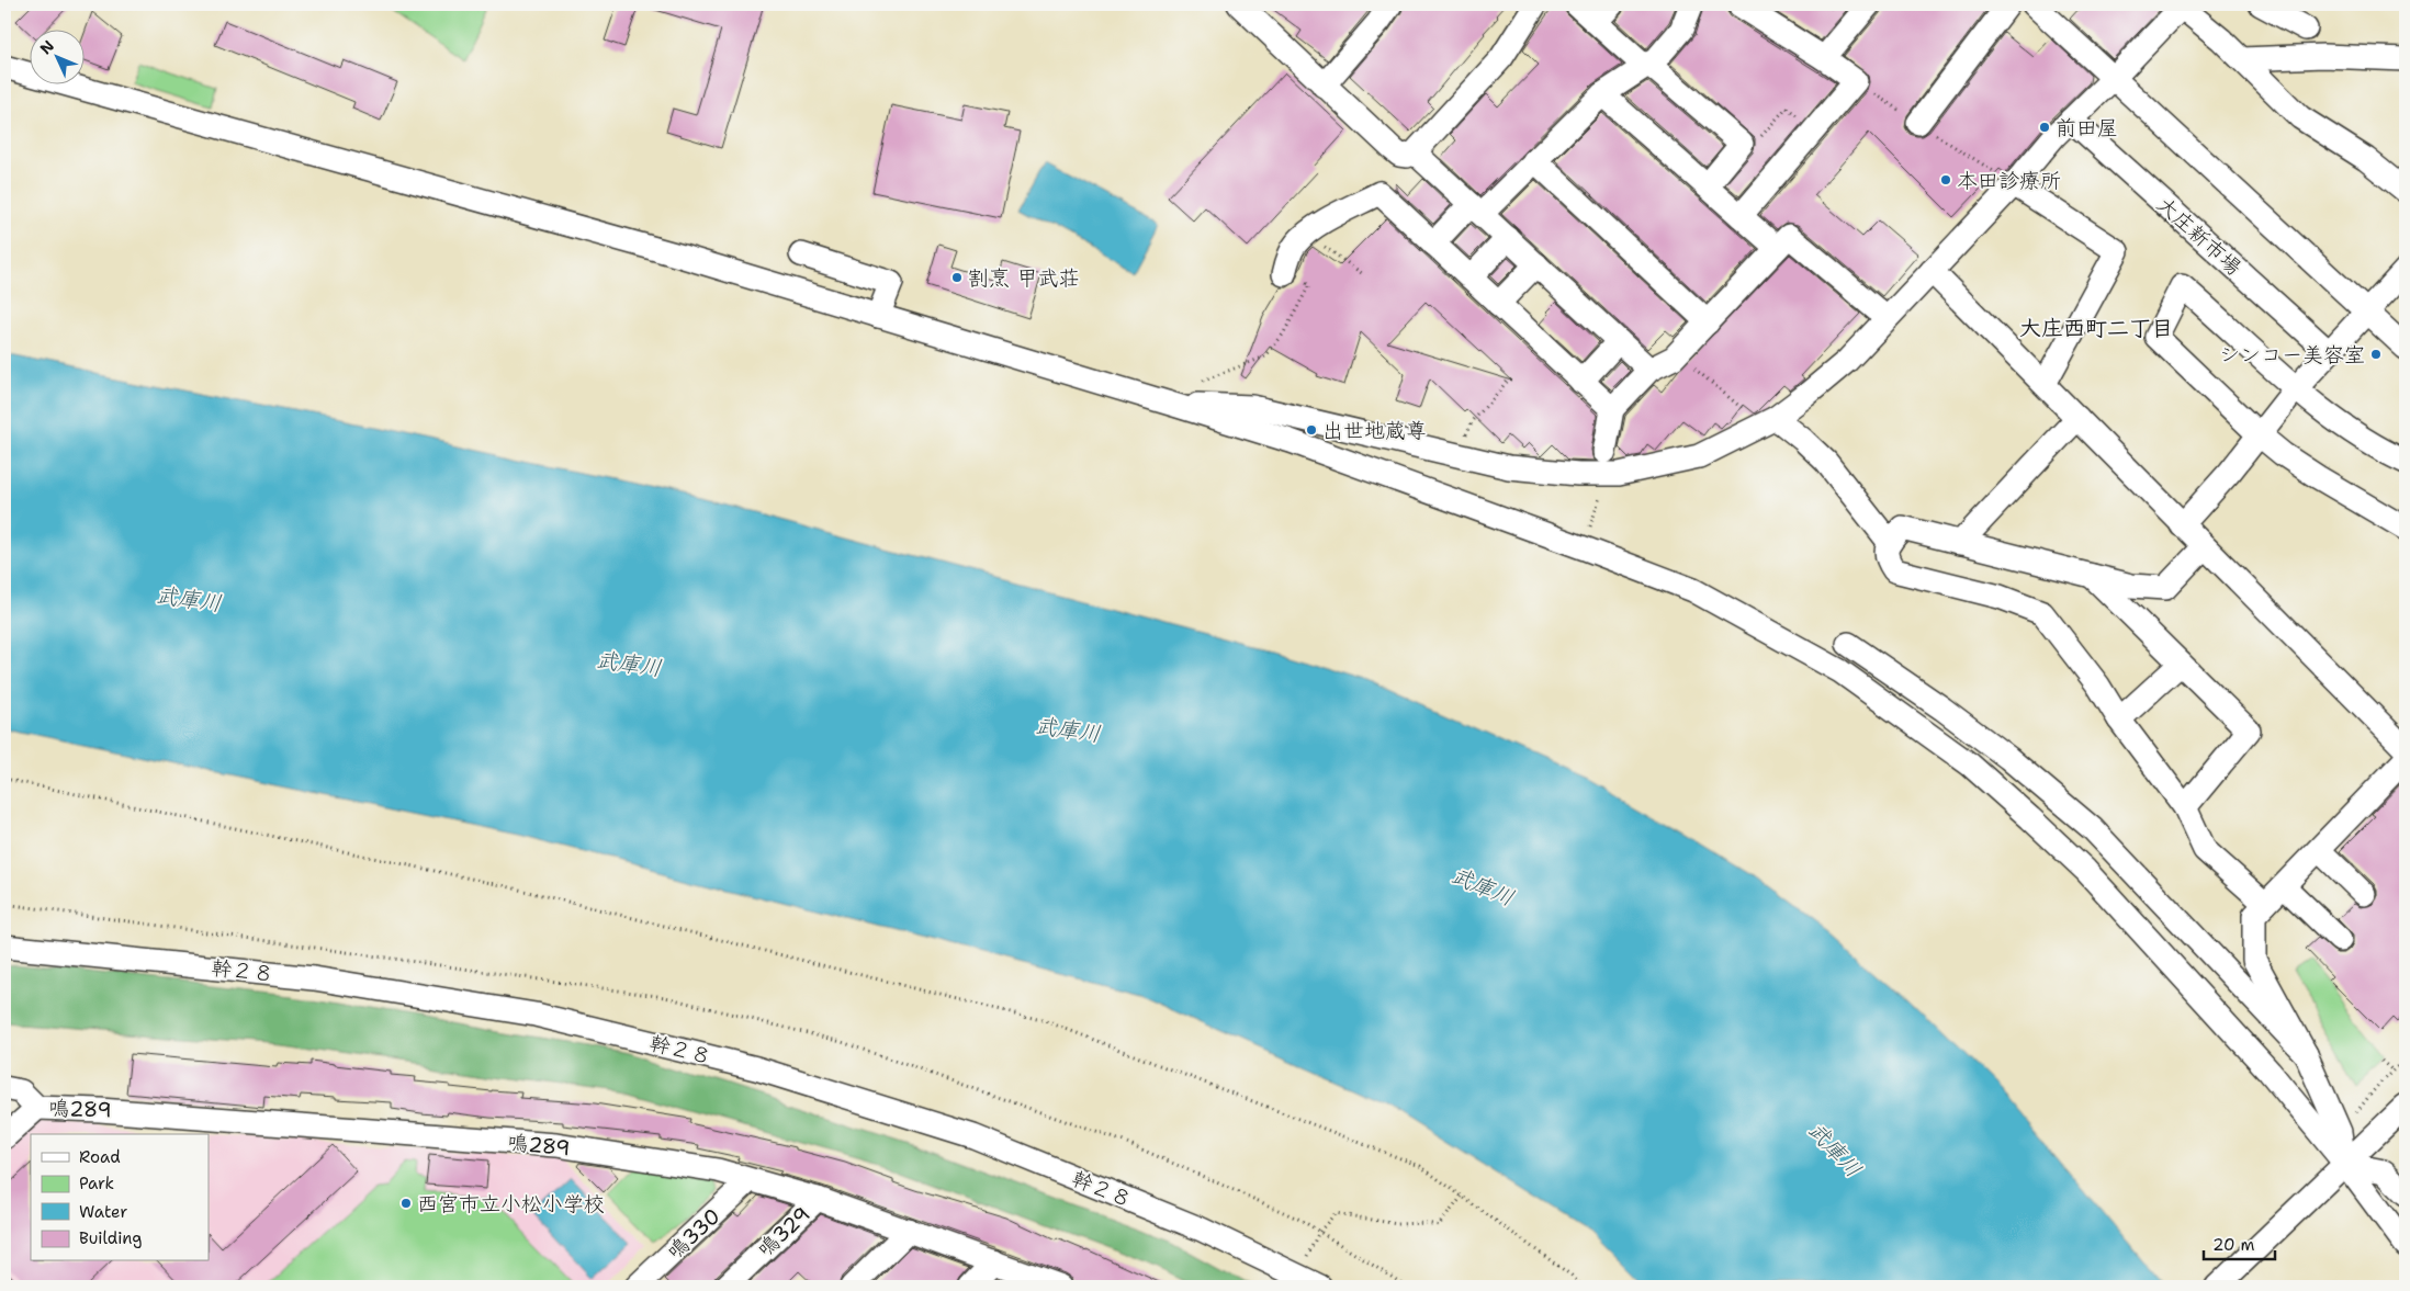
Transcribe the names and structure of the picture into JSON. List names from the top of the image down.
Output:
{
  "streets": {
    "street": [
      "大庄新市場",
      "幹２８",
      "鳴289",
      "鳴329",
      "鳴330"
    ]
  },
  "crossings": [
    ["鳴289", "鳴329"],
    ["鳴289", "鳴330"]
  ],
  "districts": ["大庄西町二丁目"],
  "water": ["武庫川"],
  "places": [
    "前田屋",
    "本田診療所",
    "割烹 甲武荘",
    "シンコー美容室",
    "出世地蔵尊",
    "西宮市立小松小学校"
  ],
  "legend": [
    "Road",
    "Park",
    "Water",
    "Building"
  ],
  "scale_bar": "20 m",
  "north": "top left"
}
